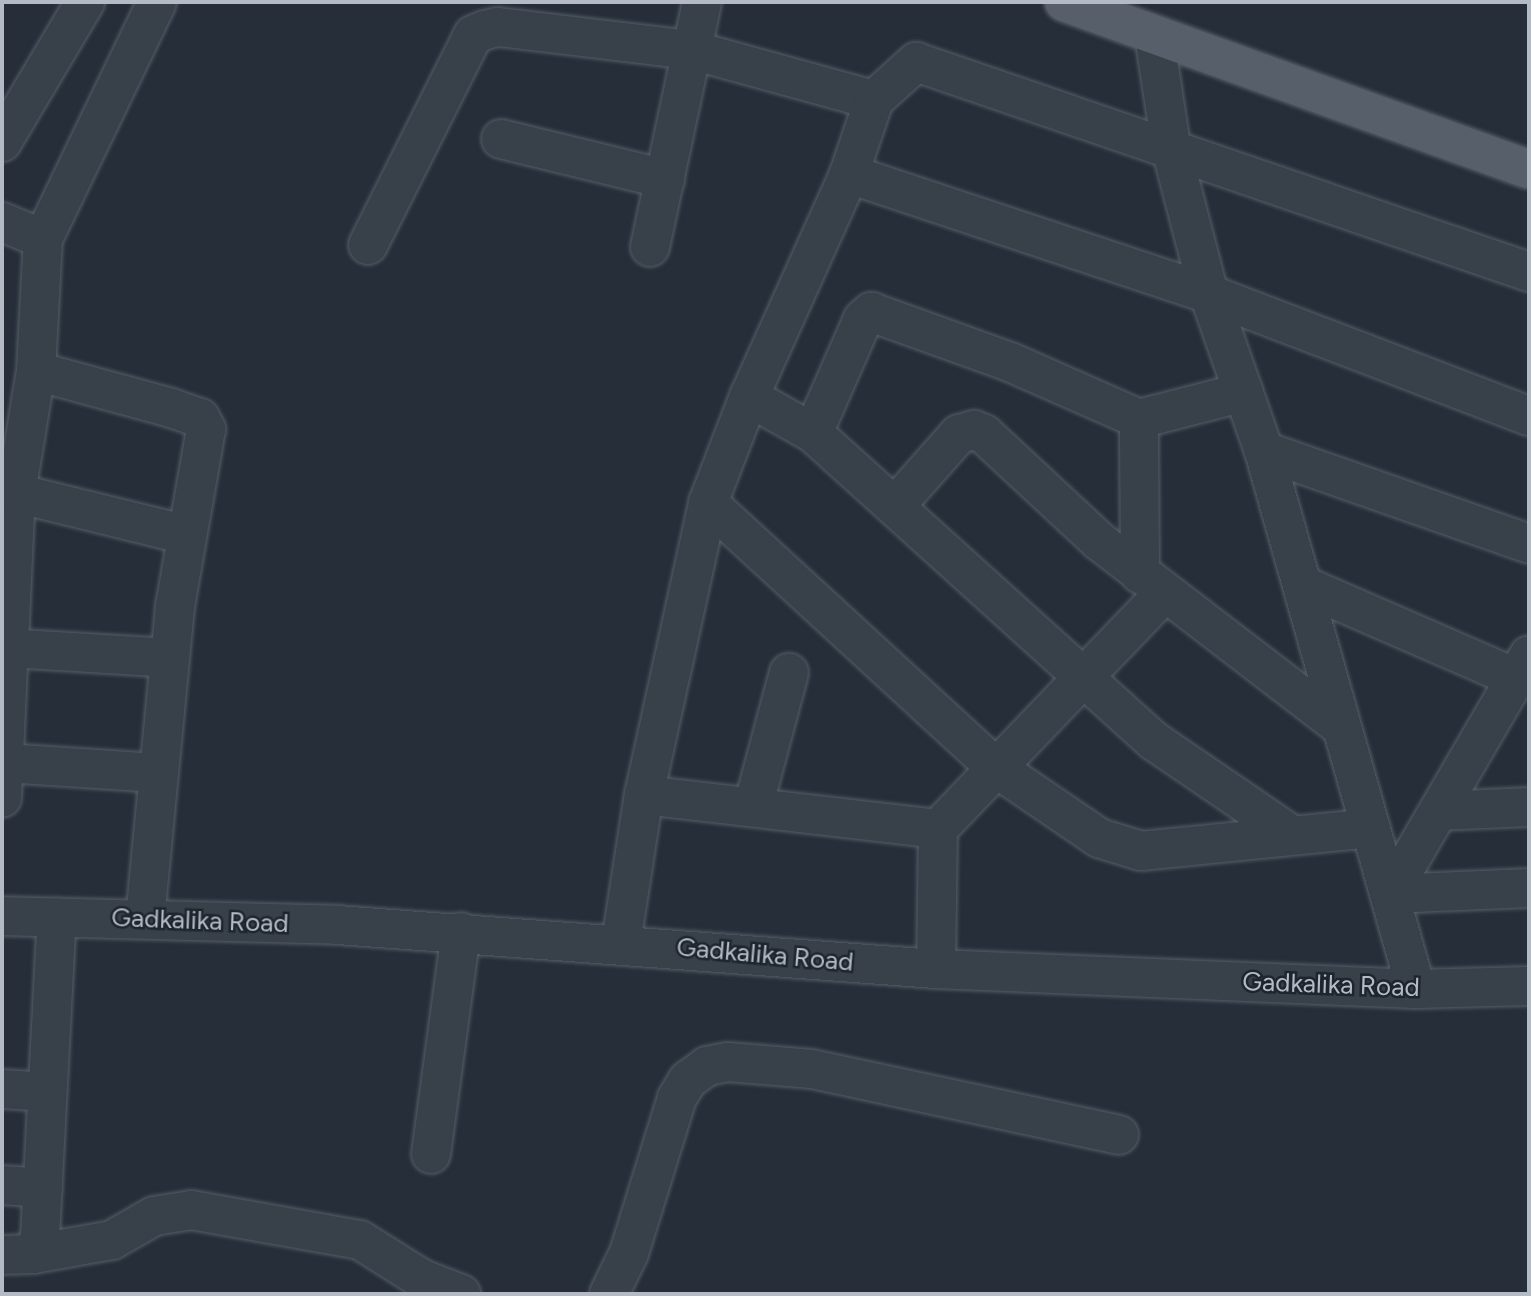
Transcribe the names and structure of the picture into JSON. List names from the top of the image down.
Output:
{
  "streets": {
    "street": ["Gadkalika Road"]
  }
}
